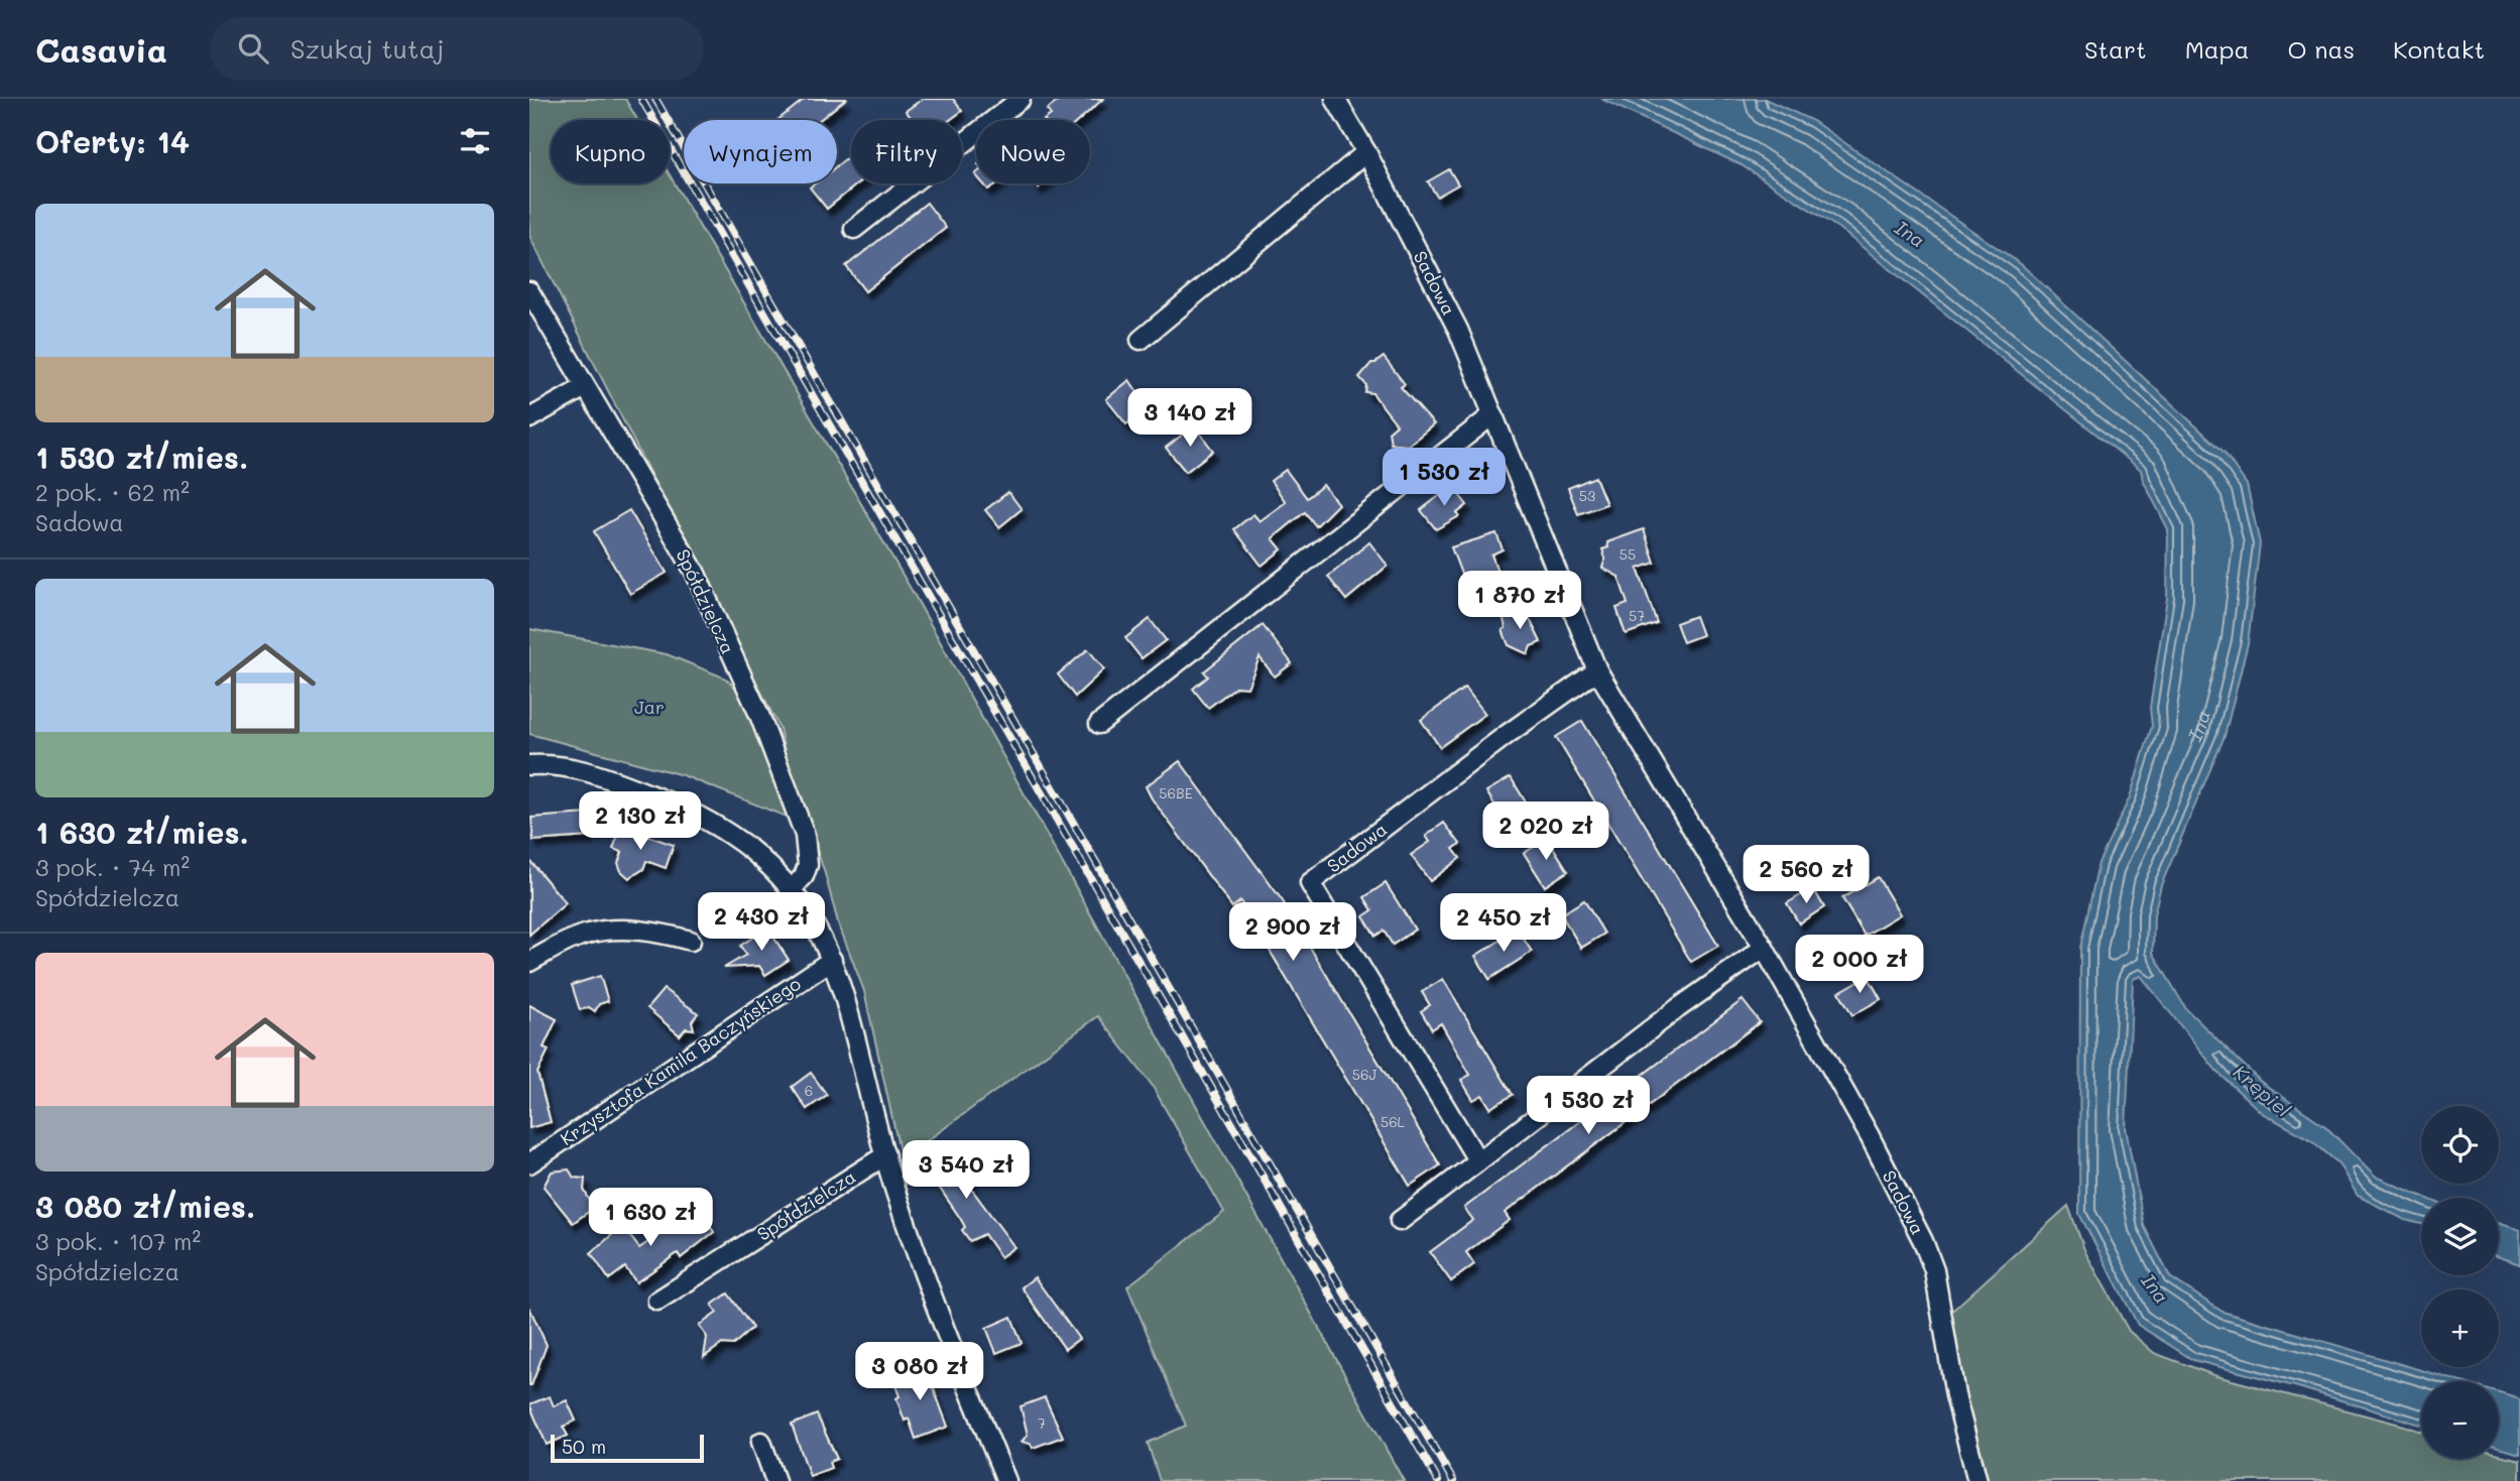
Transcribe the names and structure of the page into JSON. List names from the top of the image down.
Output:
{
  "streets": {
    "street": ["Sadowa", "Spółdzielcza", "Krzysztofa Kamila Baczyńskiego"]
  },
  "water": ["Ina", "Krępiel"],
  "parks": ["Jar"],
  "house_numbers": [
    "53",
    "55",
    "57",
    "56BE",
    "56J",
    "6",
    "56L",
    "7"
  ],
  "scale_bar": "50 m",
  "page": {
    "header": "Casavia",
    "search": "Szukaj tutaj",
    "nav": [
      "Start",
      "Mapa",
      "O nas",
      "Kontakt"
    ],
    "heading": "Oferty: 14",
    "chip": [
      "Kupno",
      "Wynajem",
      "Filtry",
      "Nowe"
    ],
    "list": [
      {
        "name": "1 530 zł/mies.",
        "note": "2 pok. · 62 m² · Sadowa"
      },
      {
        "name": "1 630 zł/mies.",
        "note": "3 pok. · 74 m² · Spółdzielcza"
      },
      {
        "name": "3 080 zł/mies.",
        "note": "3 pok. · 107 m² · Spółdzielcza"
      }
    ],
    "price": [
      "3 140 zł",
      "1 530 zł",
      "1 870 zł",
      "2 130 zł",
      "2 020 zł",
      "2 560 zł",
      "2 430 zł",
      "2 450 zł",
      "2 900 zł",
      "2 000 zł",
      "1 530 zł",
      "3 540 zł",
      "1 630 zł",
      "3 080 zł"
    ],
    "map_buttons": ["+", "−"],
    "scale": "50 m"
  }
}
